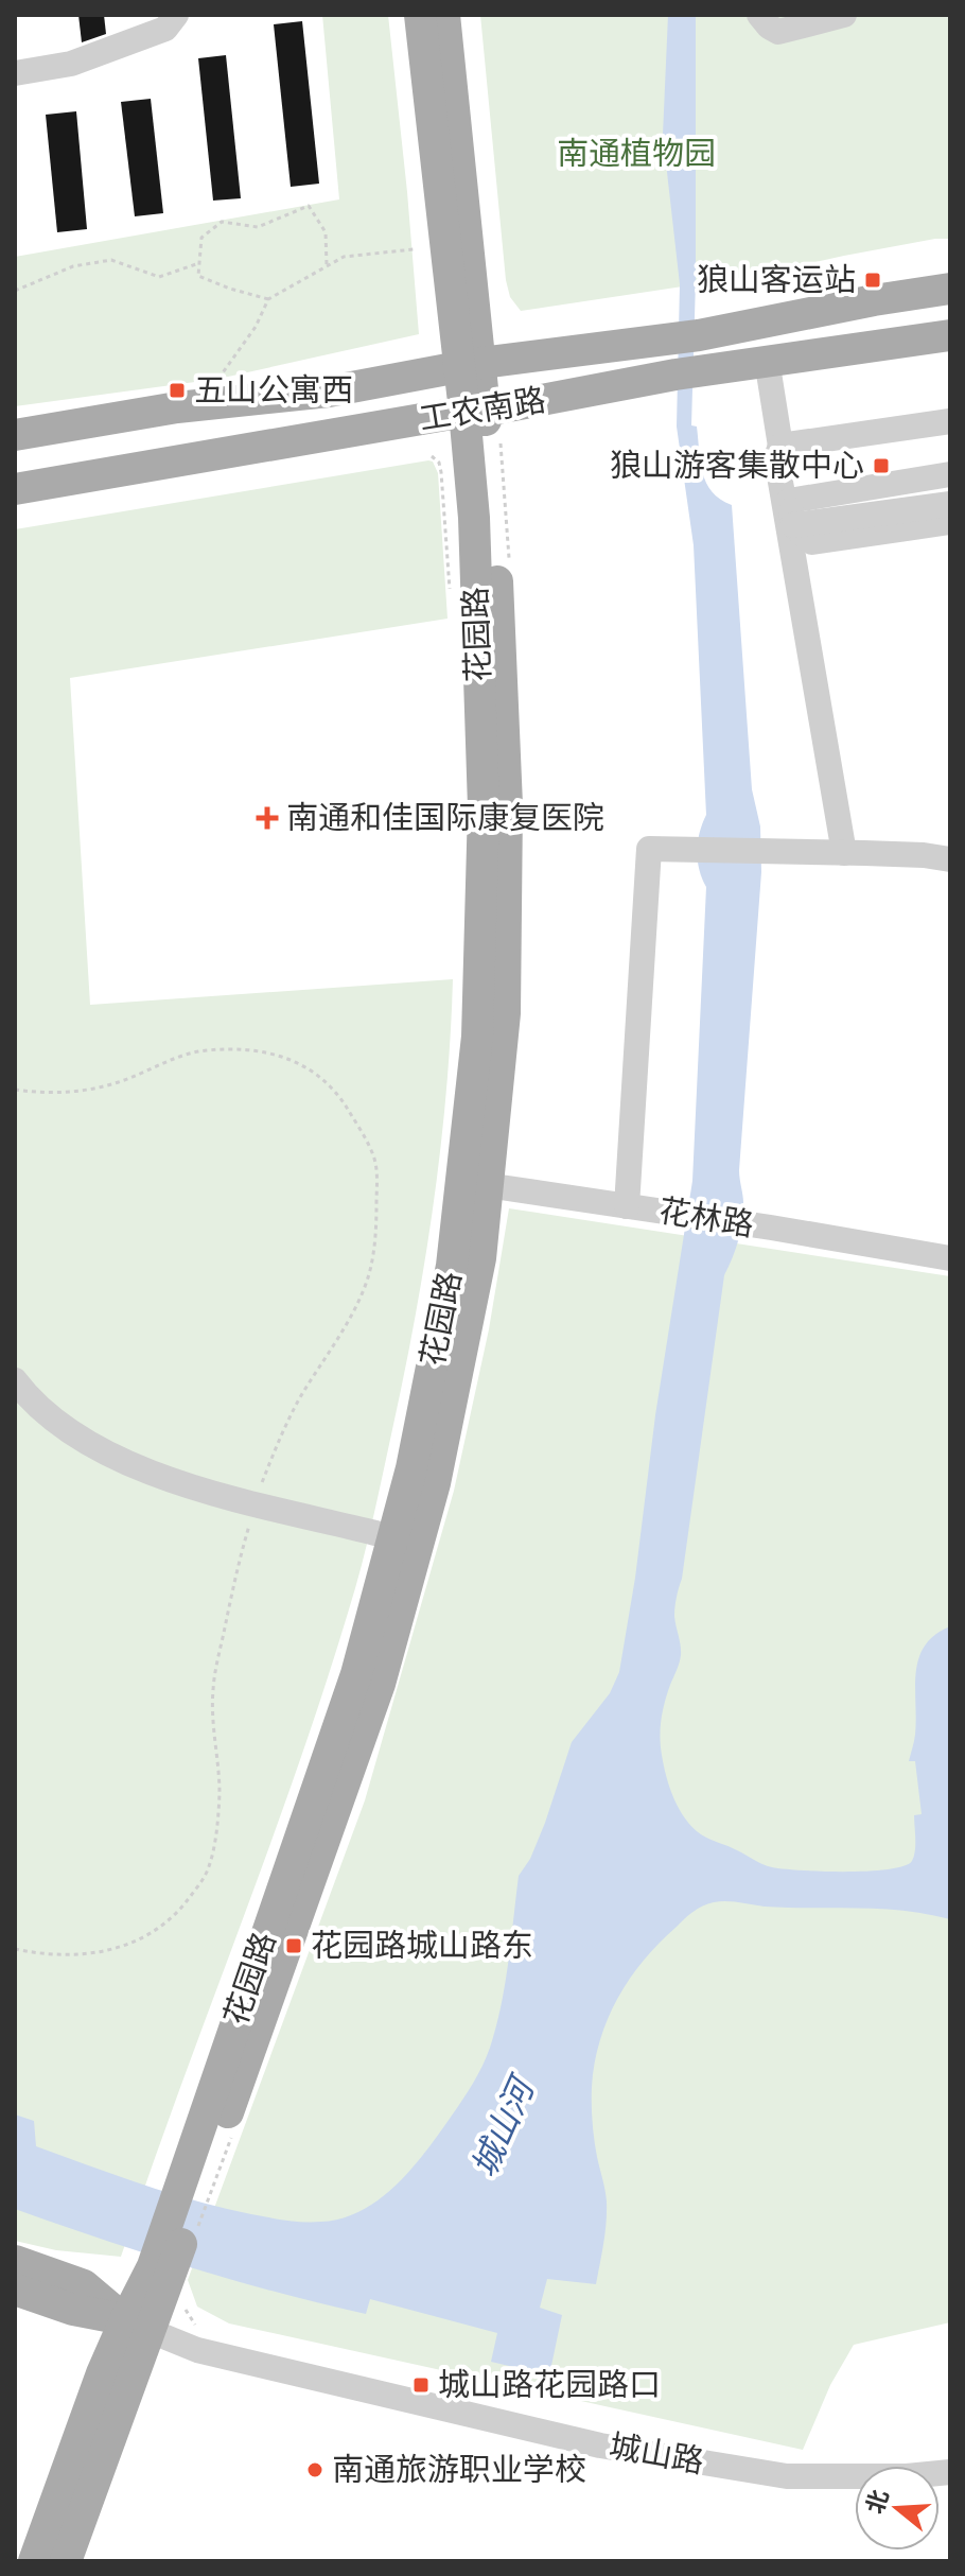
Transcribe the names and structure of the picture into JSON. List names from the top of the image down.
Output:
{
  "streets": {
    "main road": ["工农南路", "花园路", "城山路"],
    "street": ["花林路"]
  },
  "crossings": [
    ["工农南路", "花园路"],
    ["花园路", "花林路"],
    ["花园路", "城山路"]
  ],
  "water": ["城山河"],
  "parks": ["南通植物园"],
  "places": {
    "transit": [
      "狼山客运站",
      "五山公寓西",
      "狼山游客集散中心",
      "花园路城山路东",
      "城山路花园路口"
    ],
    "health": ["南通和佳国际康复医院"],
    "other": ["南通旅游职业学校"]
  },
  "north": "left"
}
